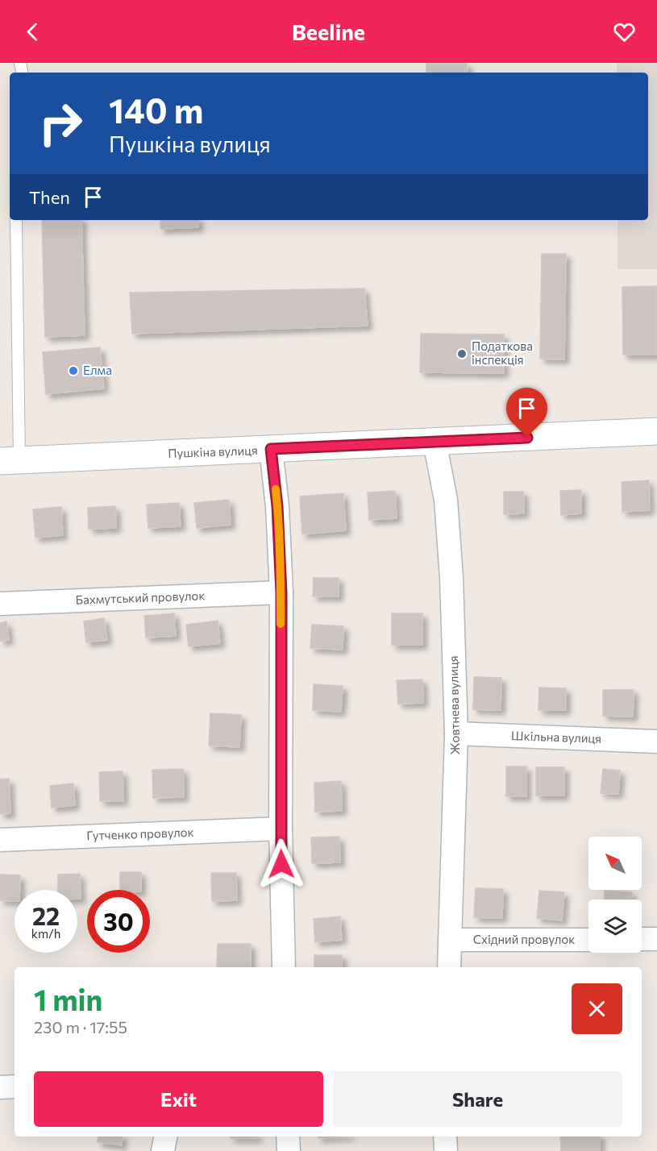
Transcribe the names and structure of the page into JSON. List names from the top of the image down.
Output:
{
  "streets": {
    "main road": ["Пушкіна вулиця"],
    "street": [
      "Бахмутський провулок",
      "Жовтнева вулиця",
      "Шкільна вулиця",
      "Гутченко провулок",
      "Східний провулок"
    ]
  },
  "crossings": [
    ["Пушкіна вулиця", "Жовтнева вулиця"],
    ["Жовтнева вулиця", "Шкільна вулиця"],
    ["Жовтнева вулиця", "Східний провулок"]
  ],
  "places": ["Податкова інспекція", "Елма"],
  "north": "top left",
  "page": {
    "header": "Beeline",
    "turn": ["140 m", "Пушкіна вулиця"],
    "then": "Then",
    "speed": "22 km/h",
    "limit": "30",
    "heading": ["1 min", "230 m · 17:55"],
    "buttons": ["Exit", "Share"]
  }
}
